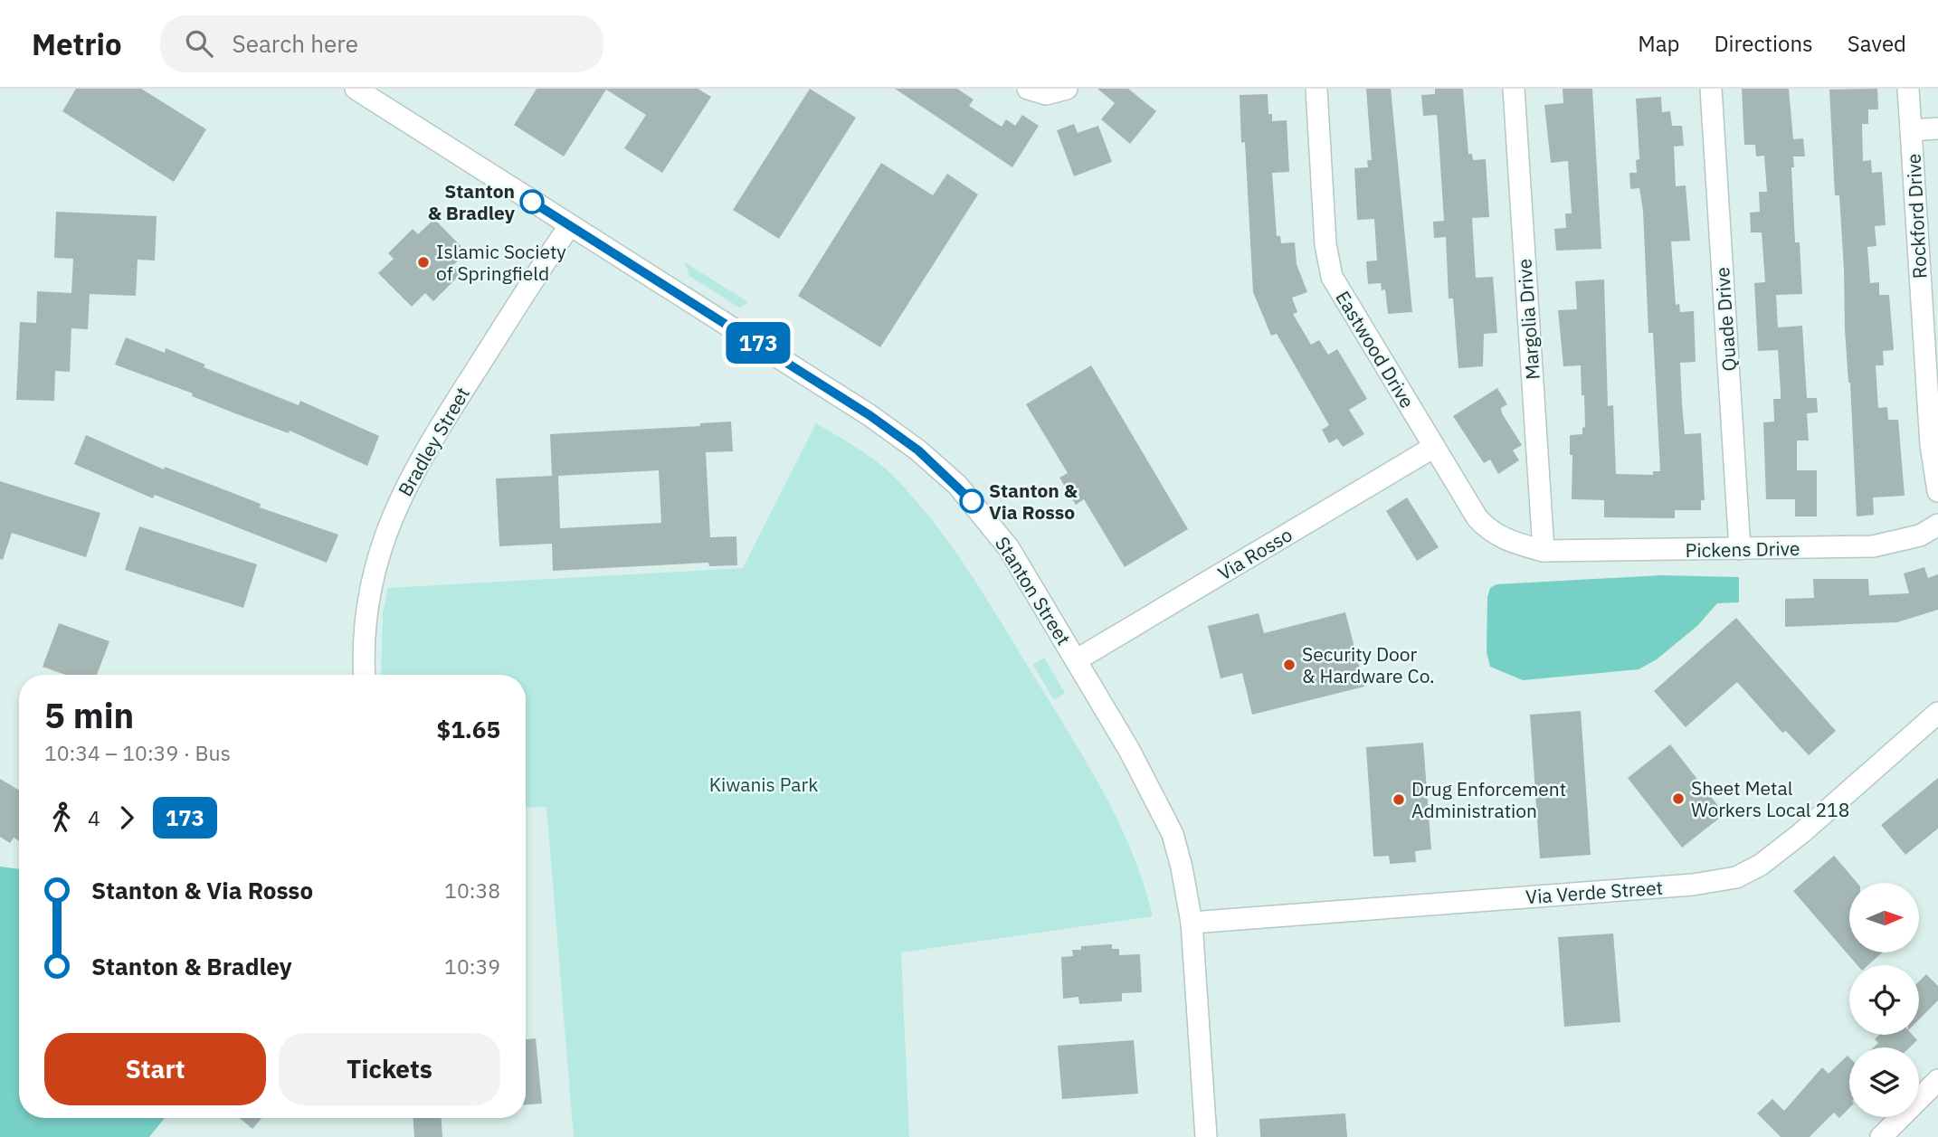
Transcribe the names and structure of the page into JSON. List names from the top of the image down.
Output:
{
  "streets": {
    "street": [
      "Rockford Drive",
      "Margolia Drive",
      "Quade Drive",
      "Eastwood Drive",
      "Bradley Street",
      "Pickens Drive",
      "Via Rosso",
      "Stanton Street",
      "Via Verde Street"
    ]
  },
  "crossings": [
    ["Margolia Drive", "Eastwood Drive"],
    ["Margolia Drive", "Pickens Drive"],
    ["Quade Drive", "Pickens Drive"],
    ["Eastwood Drive", "Pickens Drive"],
    ["Eastwood Drive", "Via Rosso"],
    ["Bradley Street", "Stanton Street"],
    ["Via Rosso", "Stanton Street"],
    ["Stanton Street", "Via Verde Street"]
  ],
  "parks": ["Kiwanis Park"],
  "places": [
    "Stanton & Bradley",
    "Islamic Society of Springfield",
    "Stanton & Via Rosso",
    "Security Door & Hardware Co.",
    "Sheet Metal Workers Local 218",
    "Drug Enforcement Administration"
  ],
  "lines": ["bus line 173"],
  "north": "right",
  "page": {
    "header": "Metrio",
    "search": "Search here",
    "nav": ["Map", "Directions", "Saved"],
    "on_map": "173",
    "heading": ["5 min", "10:34 – 10:39 · Bus", "$1.65"],
    "legs": ["4", "173"],
    "list": [
      {
        "name": "Stanton & Via Rosso",
        "value": "10:38"
      },
      {
        "name": "Stanton & Bradley",
        "value": "10:39"
      }
    ],
    "buttons": ["Start", "Tickets"]
  }
}
